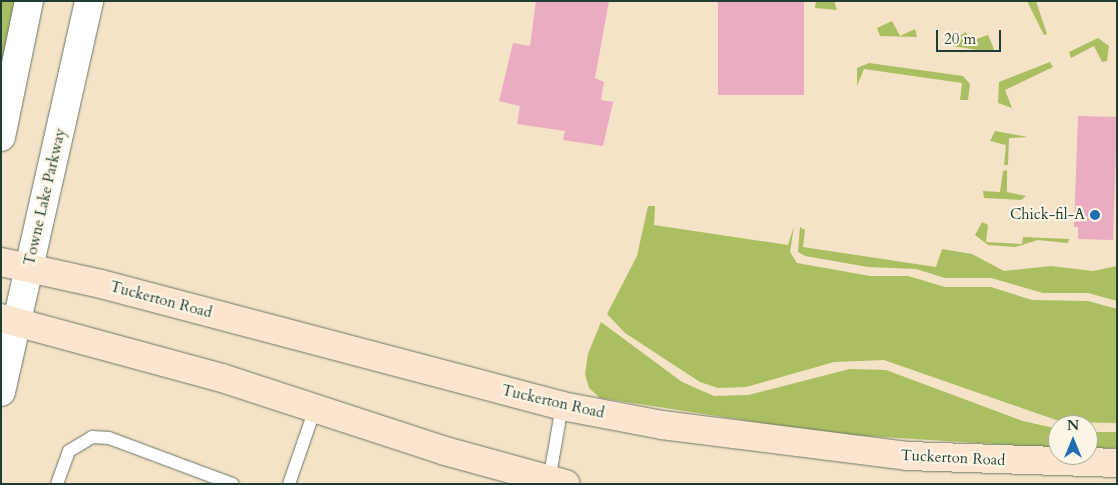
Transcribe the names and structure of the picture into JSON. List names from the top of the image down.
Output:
{
  "streets": {
    "main road": ["Tuckerton Road"],
    "street": ["Towne Lake Parkway"]
  },
  "crossings": [
    ["Towne Lake Parkway", "Tuckerton Road"]
  ],
  "places": ["Chick-fil-A"],
  "scale_bar": "20 m",
  "north": "top"
}
